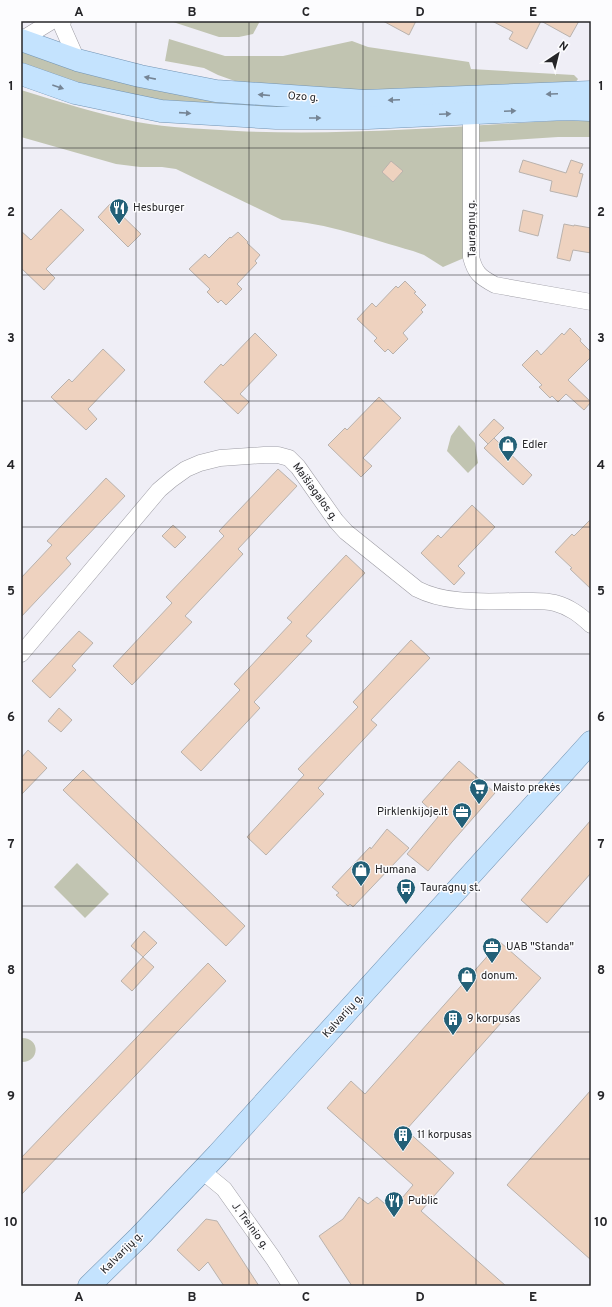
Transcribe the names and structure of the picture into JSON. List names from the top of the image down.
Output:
{
  "streets": {
    "main road": ["Ozo g.", "Kalvarijų g."],
    "street": ["Tauragnų g.", "Maišiagalos g.", "J. Treinio g."]
  },
  "crossings": [
    ["Ozo g.", "Tauragnų g."],
    ["Kalvarijų g.", "J. Treinio g."]
  ],
  "places": {
    "restaurant": ["Hesburger", "Public"],
    "shop": ["Edler", "Humana", "donum."],
    "supermarket": ["Maisto prekės"],
    "office": ["Pirklenkijoje.lt", "UAB \"Standa\""],
    "bus stop": ["Tauragnų st."],
    "building": ["9 korpusas", "11 korpusas"]
  },
  "north": "top right",
  "grid": {
    "columns": [
      "A",
      "B",
      "C",
      "D",
      "E"
    ],
    "rows": [
      "1",
      "2",
      "3",
      "4",
      "5",
      "6",
      "7",
      "8",
      "9",
      "10"
    ]
  }
}
